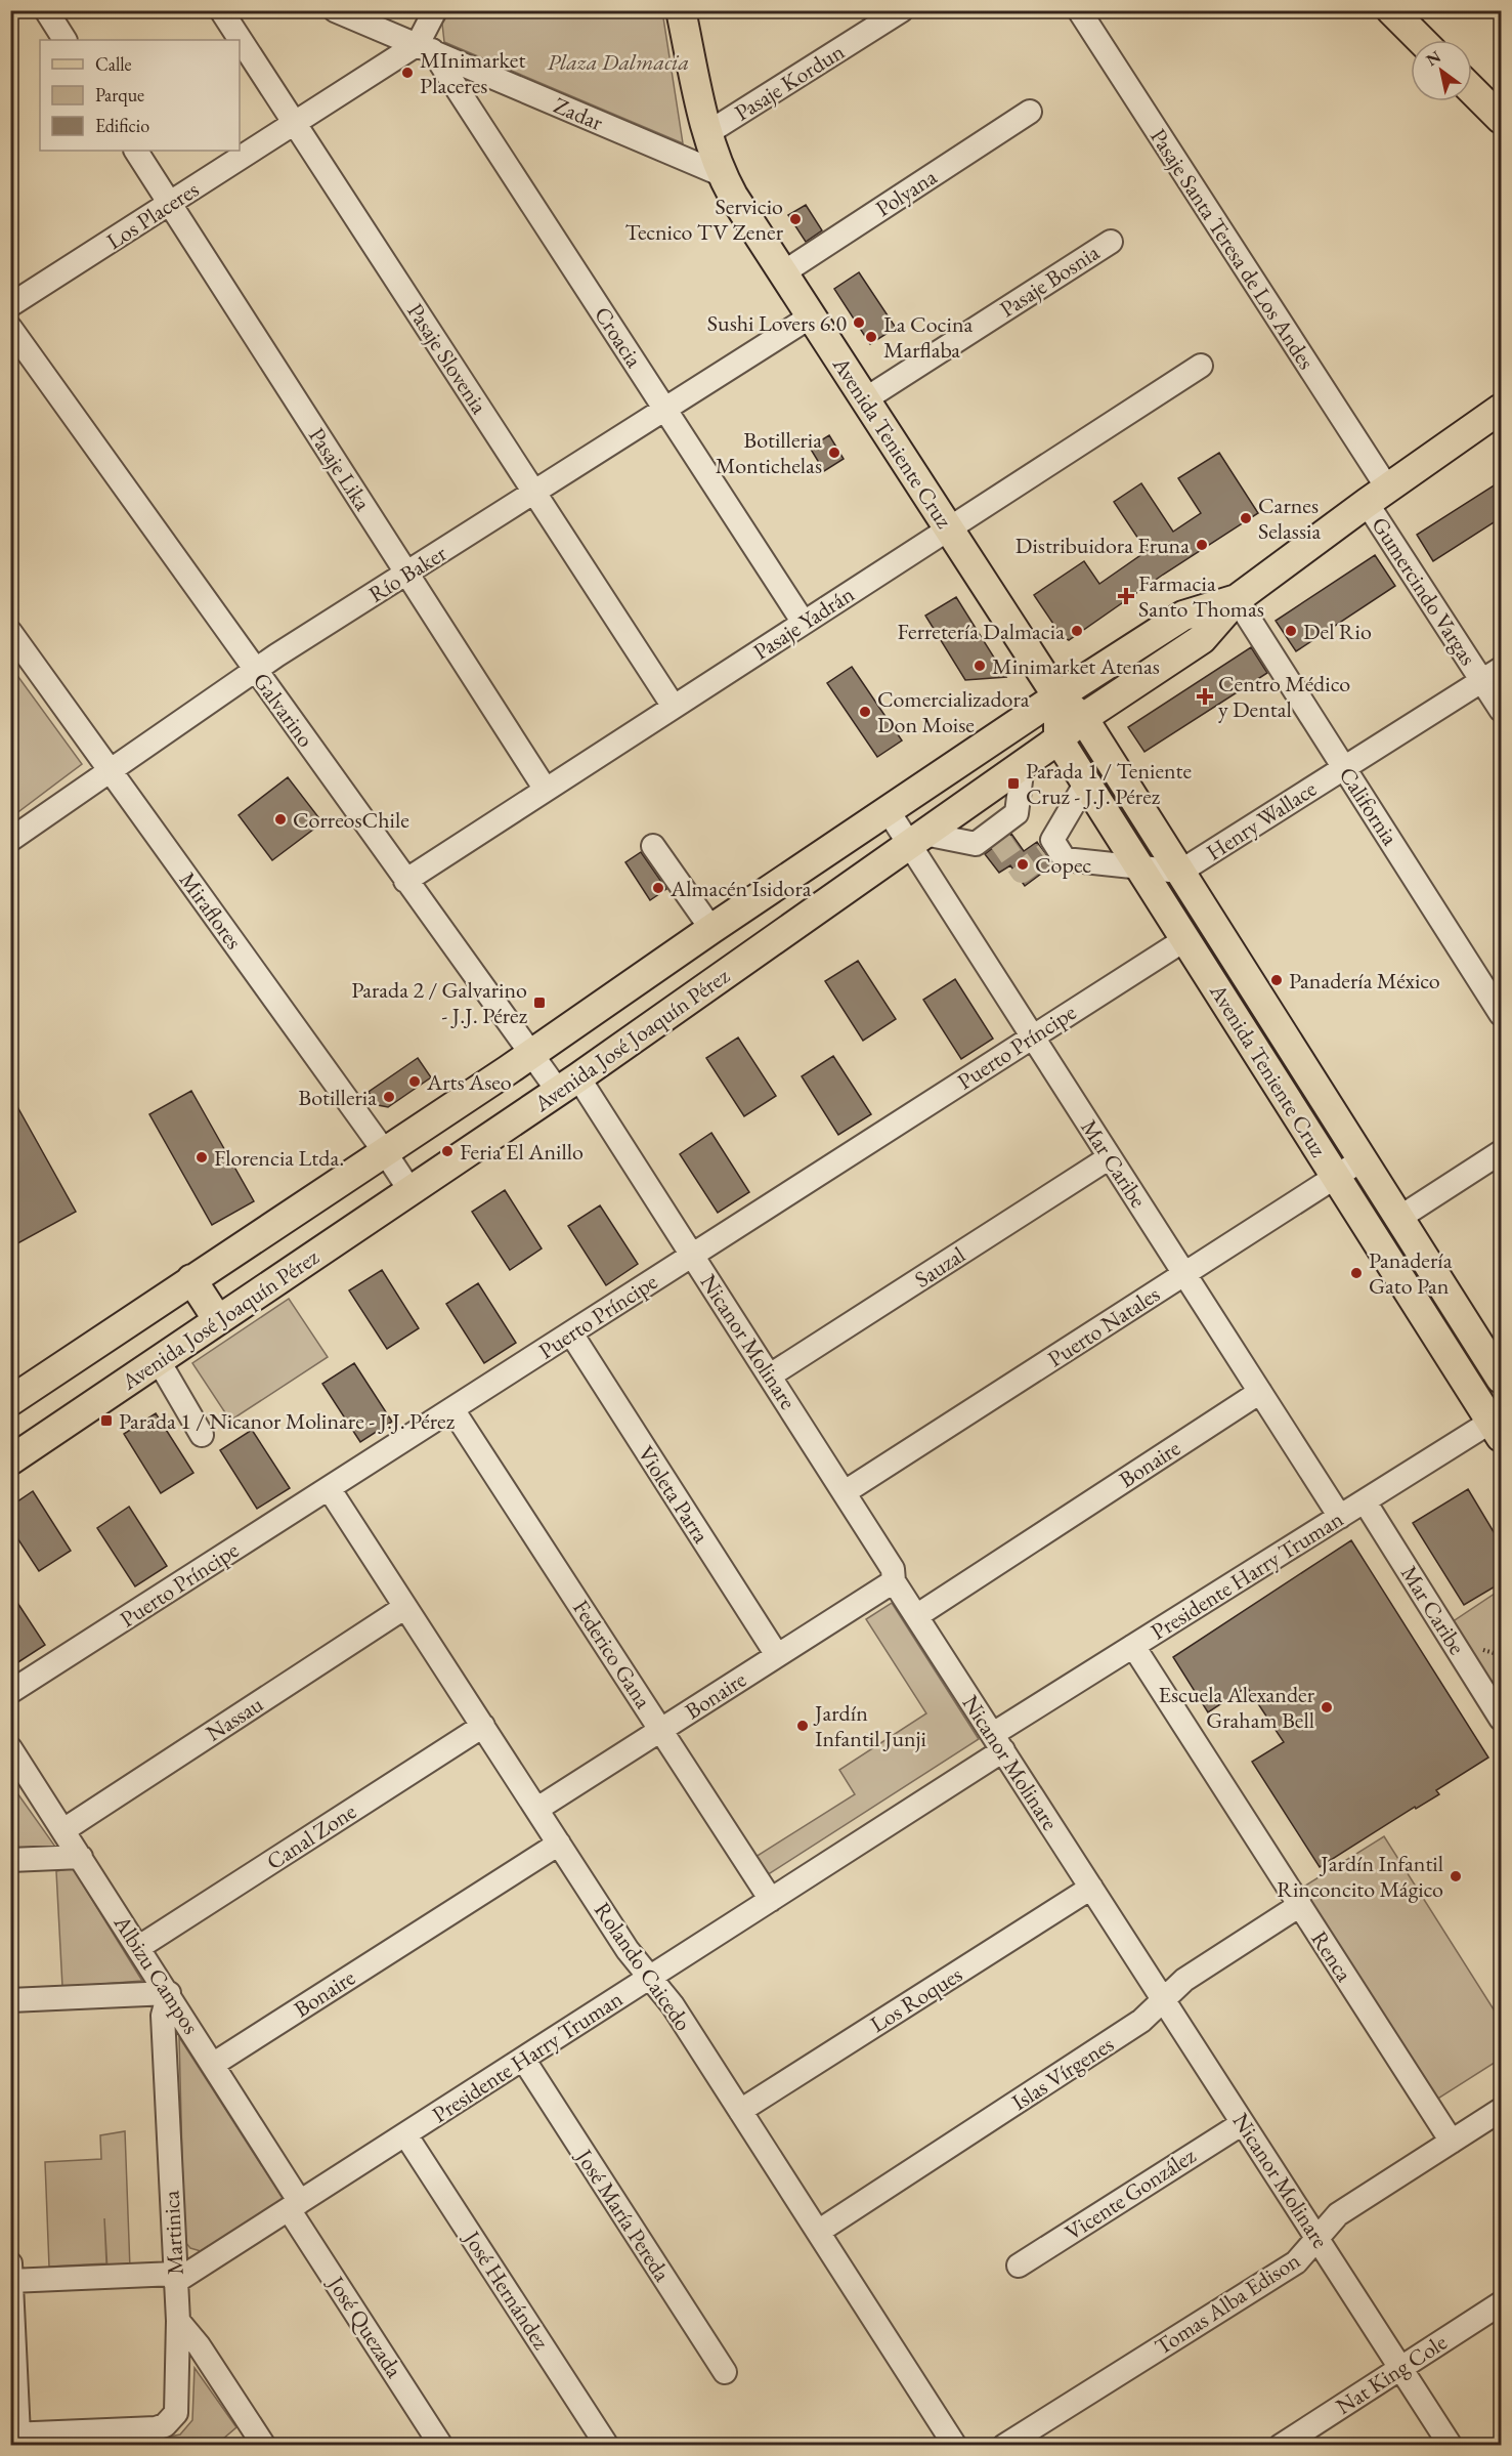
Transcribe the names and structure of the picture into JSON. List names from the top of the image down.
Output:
{
  "streets": {
    "main road": ["Avenida Teniente Cruz", "Avenida José Joaquín Pérez"],
    "street": [
      "Pasaje Kordun",
      "Zadar",
      "Polyana",
      "Los Placeres",
      "Pasaje Santa Teresa de Los Andes",
      "Pasaje Bosnia",
      "Croacia",
      "Pasaje Slovenia",
      "Pasaje Lika",
      "Río Baker",
      "Gumercindo Vargas",
      "Pasaje Yadrán",
      "Galvarino",
      "California",
      "Henry Wallace",
      "Miraflores",
      "Puerto Príncipe",
      "Mar Caribe",
      "Sauzal",
      "Puerto Natales",
      "Nicanor Molinare",
      "Bonaire",
      "Violeta Parra",
      "Presidente Harry Truman",
      "Federico Gana",
      "Nassau",
      "Canal Zone",
      "Renca",
      "Rolando Caicedo",
      "Albizu Campos",
      "Los Roques",
      "Islas Vírgenes",
      "Vicente González",
      "José María Pereda",
      "Martinica",
      "José Hernández",
      "Tomas Alba Edison",
      "José Quezada",
      "Nat King Cole"
    ]
  },
  "crossings": [
    ["Pasaje Kordun", "Avenida Teniente Cruz"],
    ["Zadar", "Los Placeres"],
    ["Zadar", "Croacia"],
    ["Zadar", "Avenida Teniente Cruz"],
    ["Polyana", "Avenida Teniente Cruz"],
    ["Los Placeres", "Croacia"],
    ["Los Placeres", "Pasaje Slovenia"],
    ["Los Placeres", "Pasaje Lika"],
    ["Pasaje Santa Teresa de Los Andes", "Gumercindo Vargas"],
    ["Pasaje Santa Teresa de Los Andes", "Avenida José Joaquín Pérez"],
    ["Pasaje Bosnia", "Avenida Teniente Cruz"],
    ["Croacia", "Río Baker"],
    ["Croacia", "Pasaje Yadrán"],
    ["Pasaje Slovenia", "Río Baker"],
    ["Pasaje Slovenia", "Pasaje Yadrán"],
    ["Avenida Teniente Cruz", "Río Baker"],
    ["Avenida Teniente Cruz", "Pasaje Yadrán"],
    ["Avenida Teniente Cruz", "Henry Wallace"],
    ["Avenida Teniente Cruz", "Avenida José Joaquín Pérez"],
    ["Avenida Teniente Cruz", "Puerto Príncipe"],
    ["Avenida Teniente Cruz", "Puerto Natales"],
    ["Avenida Teniente Cruz", "Presidente Harry Truman"],
    ["Pasaje Lika", "Río Baker"],
    ["Pasaje Lika", "Pasaje Yadrán"],
    ["Río Baker", "Galvarino"],
    ["Río Baker", "Miraflores"],
    ["Gumercindo Vargas", "Henry Wallace"],
    ["Gumercindo Vargas", "Avenida José Joaquín Pérez"],
    ["Pasaje Yadrán", "Galvarino"],
    ["Galvarino", "Avenida José Joaquín Pérez"],
    ["Galvarino", "Nicanor Molinare"],
    ["California", "Henry Wallace"],
    ["California", "Avenida José Joaquín Pérez"],
    ["Miraflores", "Avenida José Joaquín Pérez"],
    ["Avenida José Joaquín Pérez", "Mar Caribe"],
    ["Avenida José Joaquín Pérez", "Nicanor Molinare"],
    ["Puerto Príncipe", "Mar Caribe"],
    ["Puerto Príncipe", "Nicanor Molinare"],
    ["Puerto Príncipe", "Violeta Parra"],
    ["Puerto Príncipe", "Federico Gana"],
    ["Puerto Príncipe", "Rolando Caicedo"],
    ["Mar Caribe", "Sauzal"],
    ["Mar Caribe", "Puerto Natales"],
    ["Mar Caribe", "Bonaire"],
    ["Mar Caribe", "Presidente Harry Truman"],
    ["Sauzal", "Nicanor Molinare"],
    ["Puerto Natales", "Nicanor Molinare"],
    ["Nicanor Molinare", "Bonaire"],
    ["Nicanor Molinare", "Presidente Harry Truman"],
    ["Nicanor Molinare", "Los Roques"],
    ["Nicanor Molinare", "Islas Vírgenes"],
    ["Nicanor Molinare", "Vicente González"],
    ["Nicanor Molinare", "Tomas Alba Edison"],
    ["Nicanor Molinare", "Nat King Cole"],
    ["Bonaire", "Violeta Parra"],
    ["Bonaire", "Federico Gana"],
    ["Bonaire", "Rolando Caicedo"],
    ["Bonaire", "Albizu Campos"],
    ["Presidente Harry Truman", "Federico Gana"],
    ["Presidente Harry Truman", "Renca"],
    ["Presidente Harry Truman", "Rolando Caicedo"],
    ["Presidente Harry Truman", "Albizu Campos"],
    ["Presidente Harry Truman", "José María Pereda"],
    ["Presidente Harry Truman", "Martinica"],
    ["Presidente Harry Truman", "José Hernández"],
    ["Presidente Harry Truman", "José Quezada"],
    ["Nassau", "Rolando Caicedo"],
    ["Nassau", "Albizu Campos"],
    ["Canal Zone", "Rolando Caicedo"],
    ["Canal Zone", "Albizu Campos"],
    ["Renca", "Islas Vírgenes"],
    ["Renca", "Tomas Alba Edison"],
    ["Rolando Caicedo", "Los Roques"],
    ["Rolando Caicedo", "Islas Vírgenes"],
    ["Albizu Campos", "Martinica"],
    ["Albizu Campos", "José Quezada"]
  ],
  "parks": ["Plaza Dalmacia"],
  "places": {
    "other": [
      "MInimarket Placeres",
      "Servicio Tecnico TV Zener",
      "Sushi Lovers 6.0",
      "La Cocina Marflaba",
      "Botilleria Montichelas",
      "Carnes Selassia",
      "Distribuidora Fruna",
      "Ferretería Dalmacia",
      "Del Rio",
      "Minimarket Atenas",
      "Comercializadora Don Moise",
      "CorreosChile",
      "Copec",
      "Almacén Isidora",
      "Panadería México",
      "Arts Aseo",
      "Botilleria",
      "Feria El Anillo",
      "Florencia Ltda.",
      "Panadería Gato Pan",
      "Escuela Alexander Graham Bell",
      "Jardín Infantil Junji",
      "Jardín Infantil Rinconcito Mágico"
    ],
    "health": ["Farmacia Santo Thomas", "Centro Médico y Dental"],
    "transit": ["Parada 1 / Teniente Cruz - J.J. Pérez", "Parada 2 / Galvarino - J.J. Pérez", "Parada 1 / Nicanor Molinare - J.J. Pérez"]
  },
  "legend": ["Calle", "Parque", "Edificio"],
  "north": "top left"
}
